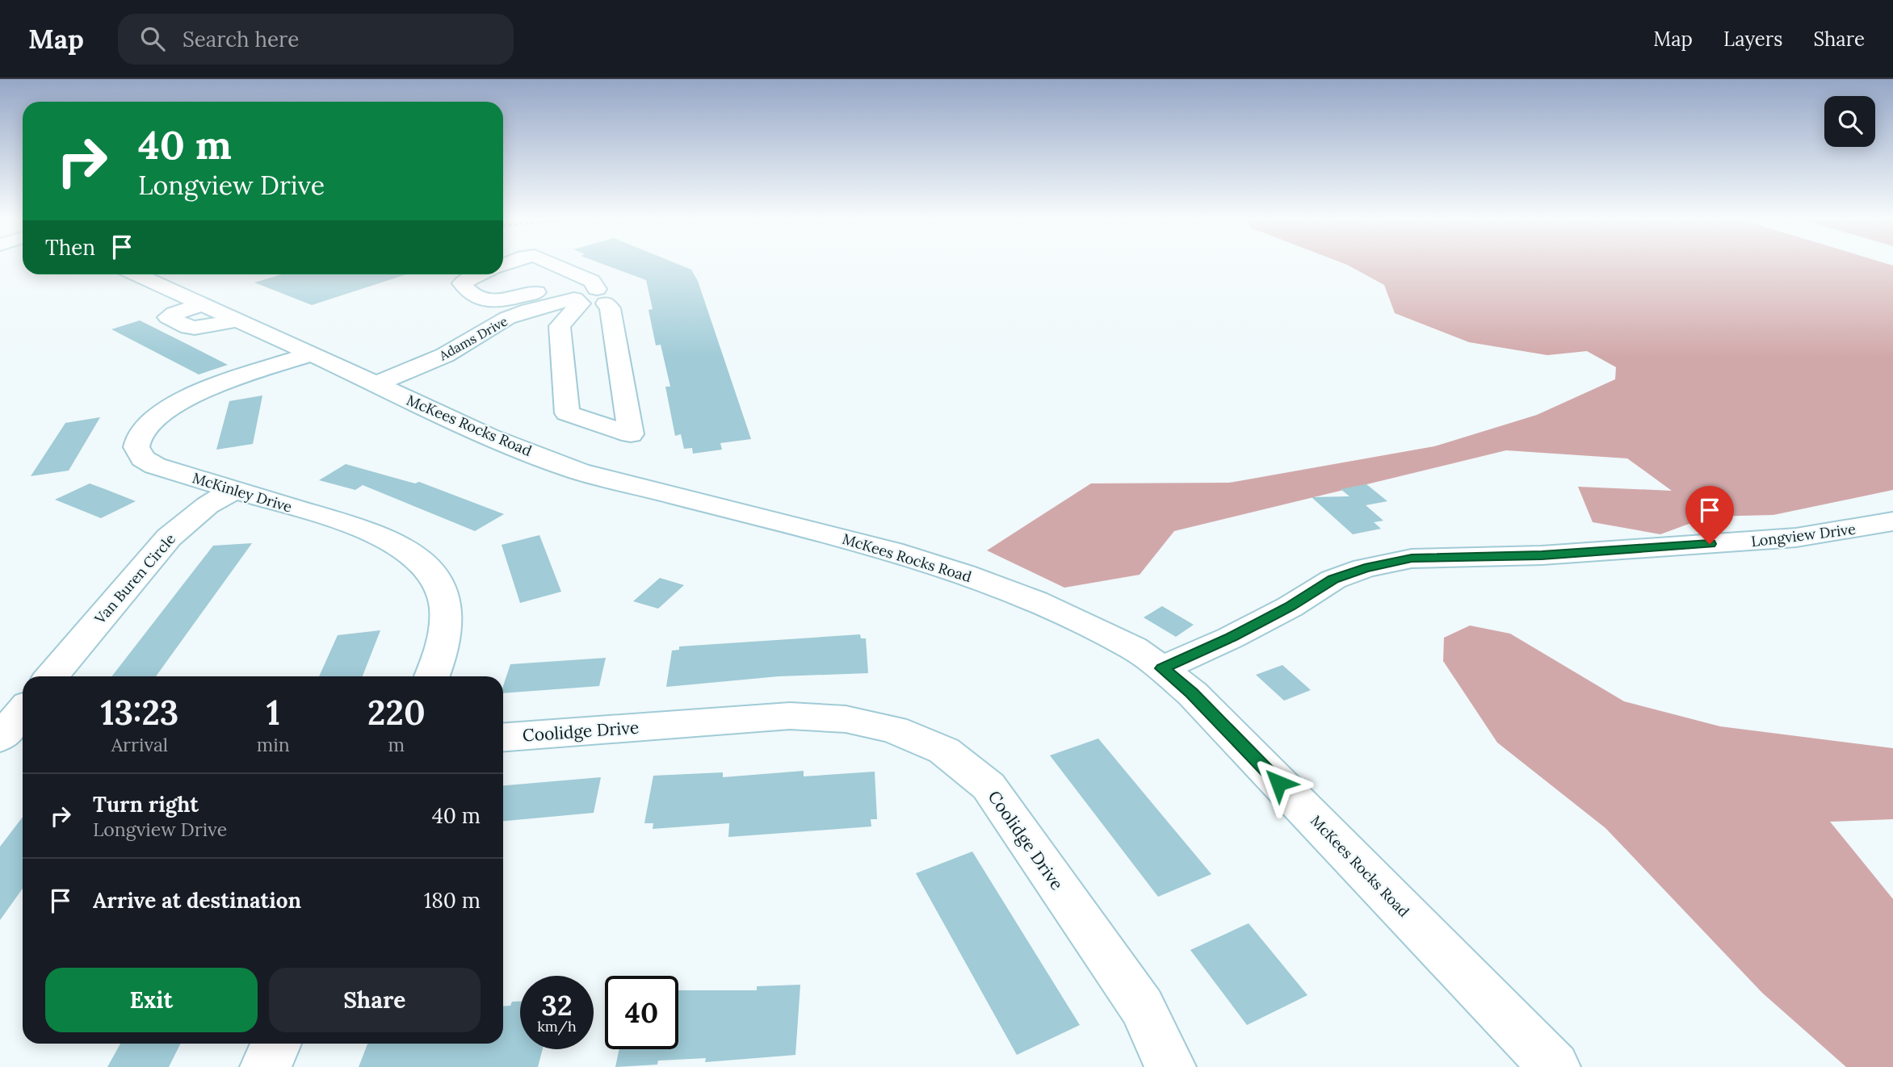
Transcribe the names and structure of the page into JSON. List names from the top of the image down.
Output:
{
  "streets": {
    "street": [
      "Adams Drive",
      "McKees Rocks Road",
      "McKinley Drive",
      "Longview Drive",
      "Van Buren Circle",
      "Coolidge Drive"
    ]
  },
  "crossings": [
    ["Adams Drive", "McKees Rocks Road"],
    ["McKees Rocks Road", "McKinley Drive"],
    ["McKees Rocks Road", "Longview Drive"],
    ["McKinley Drive", "Van Buren Circle"]
  ],
  "page": {
    "header": "Map",
    "search": "Search here",
    "nav": ["Map", "Layers", "Share"],
    "turn": ["40 m", "Longview Drive"],
    "then": "Then",
    "eta": [
      "13:23",
      "Arrival",
      "1",
      "min",
      "220",
      "m"
    ],
    "list": [
      {
        "name": "Turn right",
        "note": "Longview Drive",
        "value": "40 m"
      },
      {
        "name": "Arrive at destination",
        "value": "180 m"
      }
    ],
    "buttons": ["Exit", "Share"],
    "speed": "32 km/h",
    "limit": "40"
  }
}
